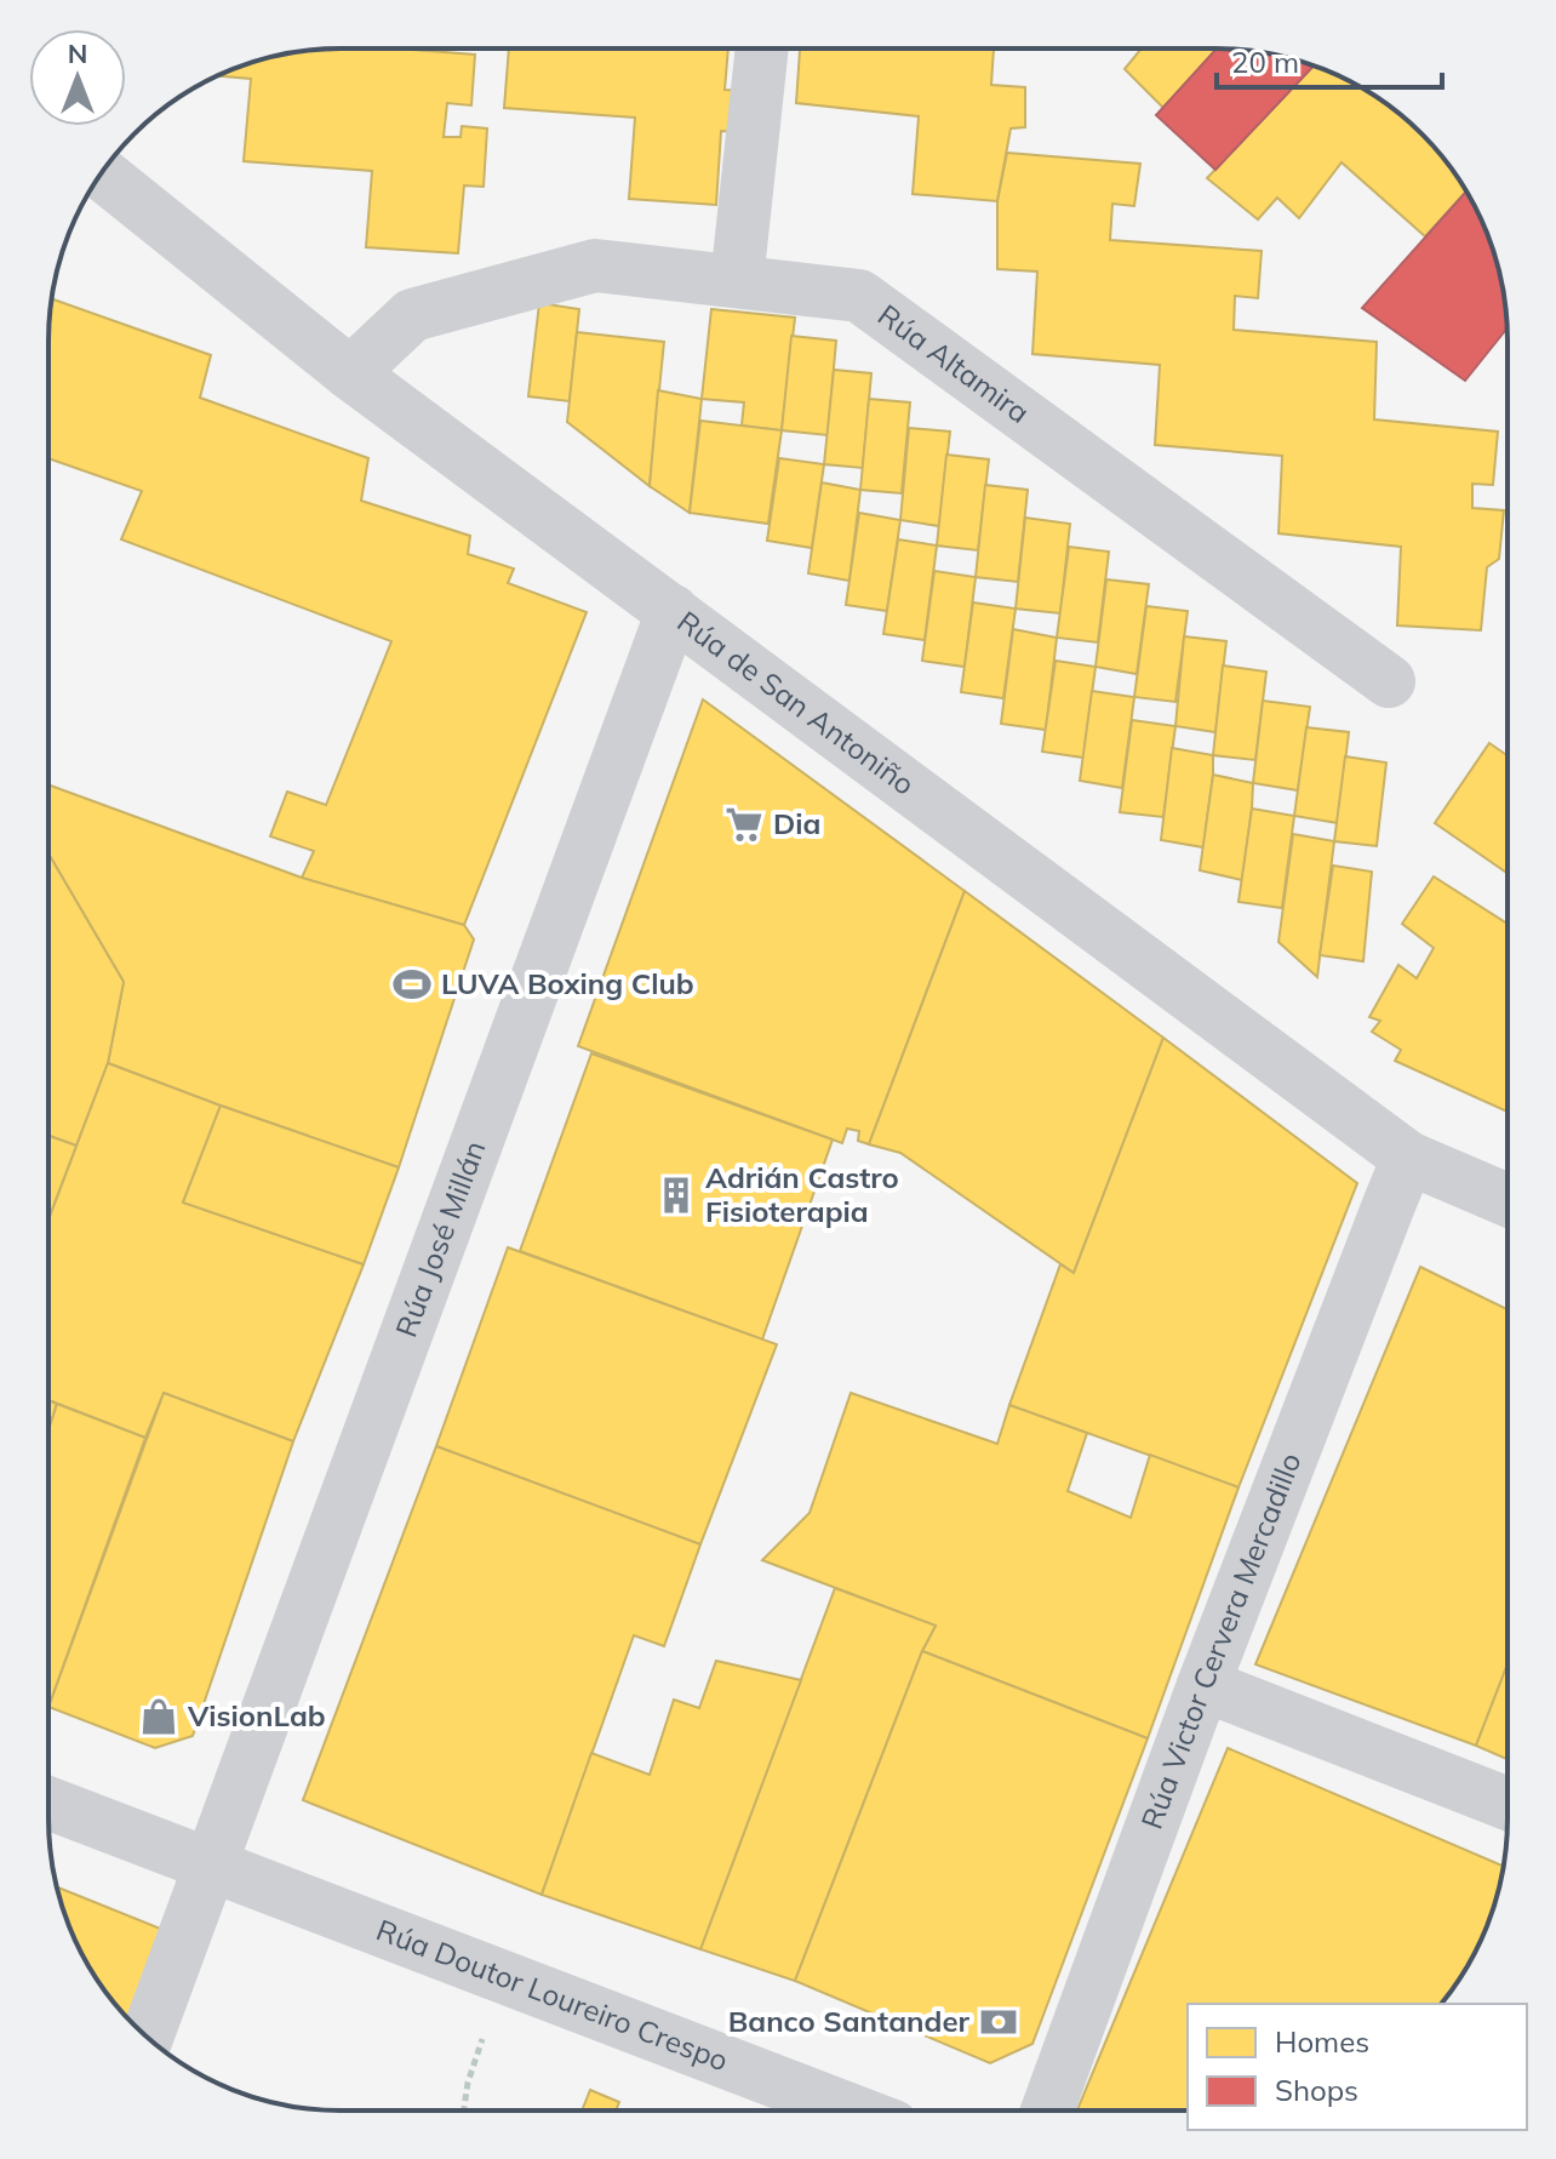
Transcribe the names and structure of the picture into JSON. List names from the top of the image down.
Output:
{
  "streets": {
    "street": [
      "Rúa Altamira",
      "Rúa de San Antoniño",
      "Rúa José Millán",
      "Rúa Victor Cervera Mercadillo",
      "Rúa Doutor Loureiro Crespo"
    ]
  },
  "crossings": [
    ["Rúa Altamira", "Rúa de San Antoniño"],
    ["Rúa de San Antoniño", "Rúa José Millán"],
    ["Rúa de San Antoniño", "Rúa Victor Cervera Mercadillo"],
    ["Rúa José Millán", "Rúa Doutor Loureiro Crespo"]
  ],
  "places": {
    "supermarket": ["Dia"],
    "sports": ["LUVA Boxing Club"],
    "building": ["Adrián Castro Fisioterapia"],
    "shop": ["VisionLab"],
    "bank": ["Banco Santander"]
  },
  "legend": ["Homes", "Shops"],
  "scale_bar": "20 m",
  "north": "top"
}
